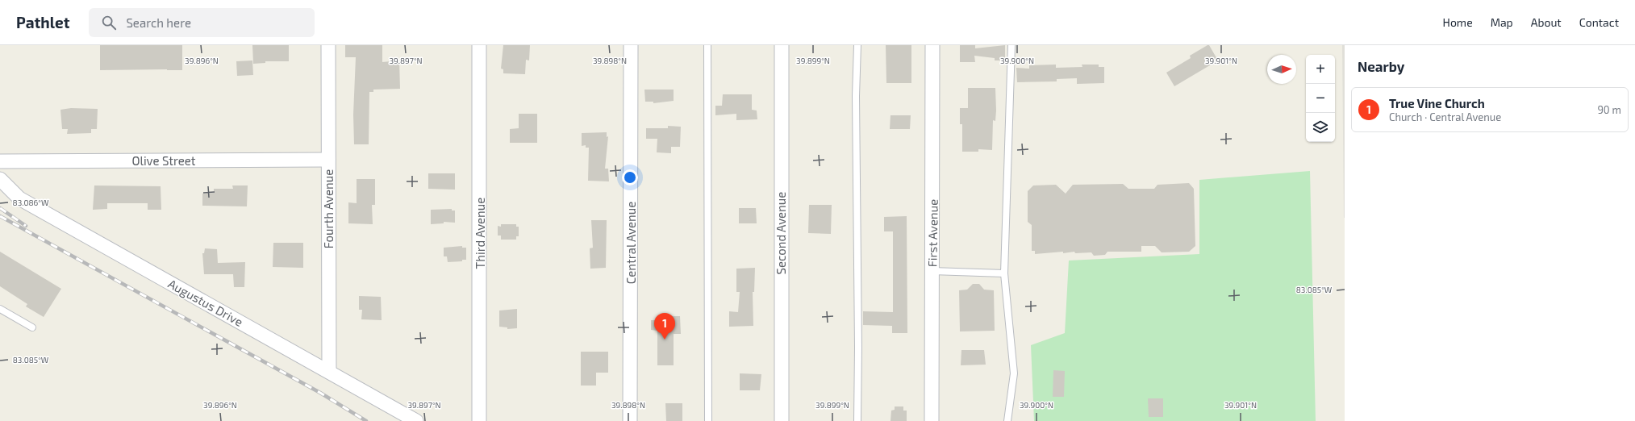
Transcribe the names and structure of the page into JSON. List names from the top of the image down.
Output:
{
  "streets": {
    "street": [
      "Olive Street",
      "Fourth Avenue",
      "Third Avenue",
      "Second Avenue",
      "First Avenue",
      "Central Avenue",
      "Augustus Drive"
    ]
  },
  "crossings": [
    ["Olive Street", "Fourth Avenue"],
    ["Fourth Avenue", "Augustus Drive"]
  ],
  "north": "right",
  "page": {
    "header": "Pathlet",
    "search": "Search here",
    "nav": [
      "Home",
      "Map",
      "About",
      "Contact"
    ],
    "heading": "Nearby",
    "map_buttons": ["+", "−"],
    "list": [
      {
        "mark": "1",
        "name": "True Vine Church",
        "note": "Church · Central Avenue",
        "value": "90 m"
      }
    ],
    "pins": "1"
  },
  "coordinates": [
    "39.896°N",
    "39.897°N",
    "39.898°N",
    "39.899°N",
    "39.900°N",
    "39.901°N",
    "83.086°W",
    "83.085°W"
  ]
}
